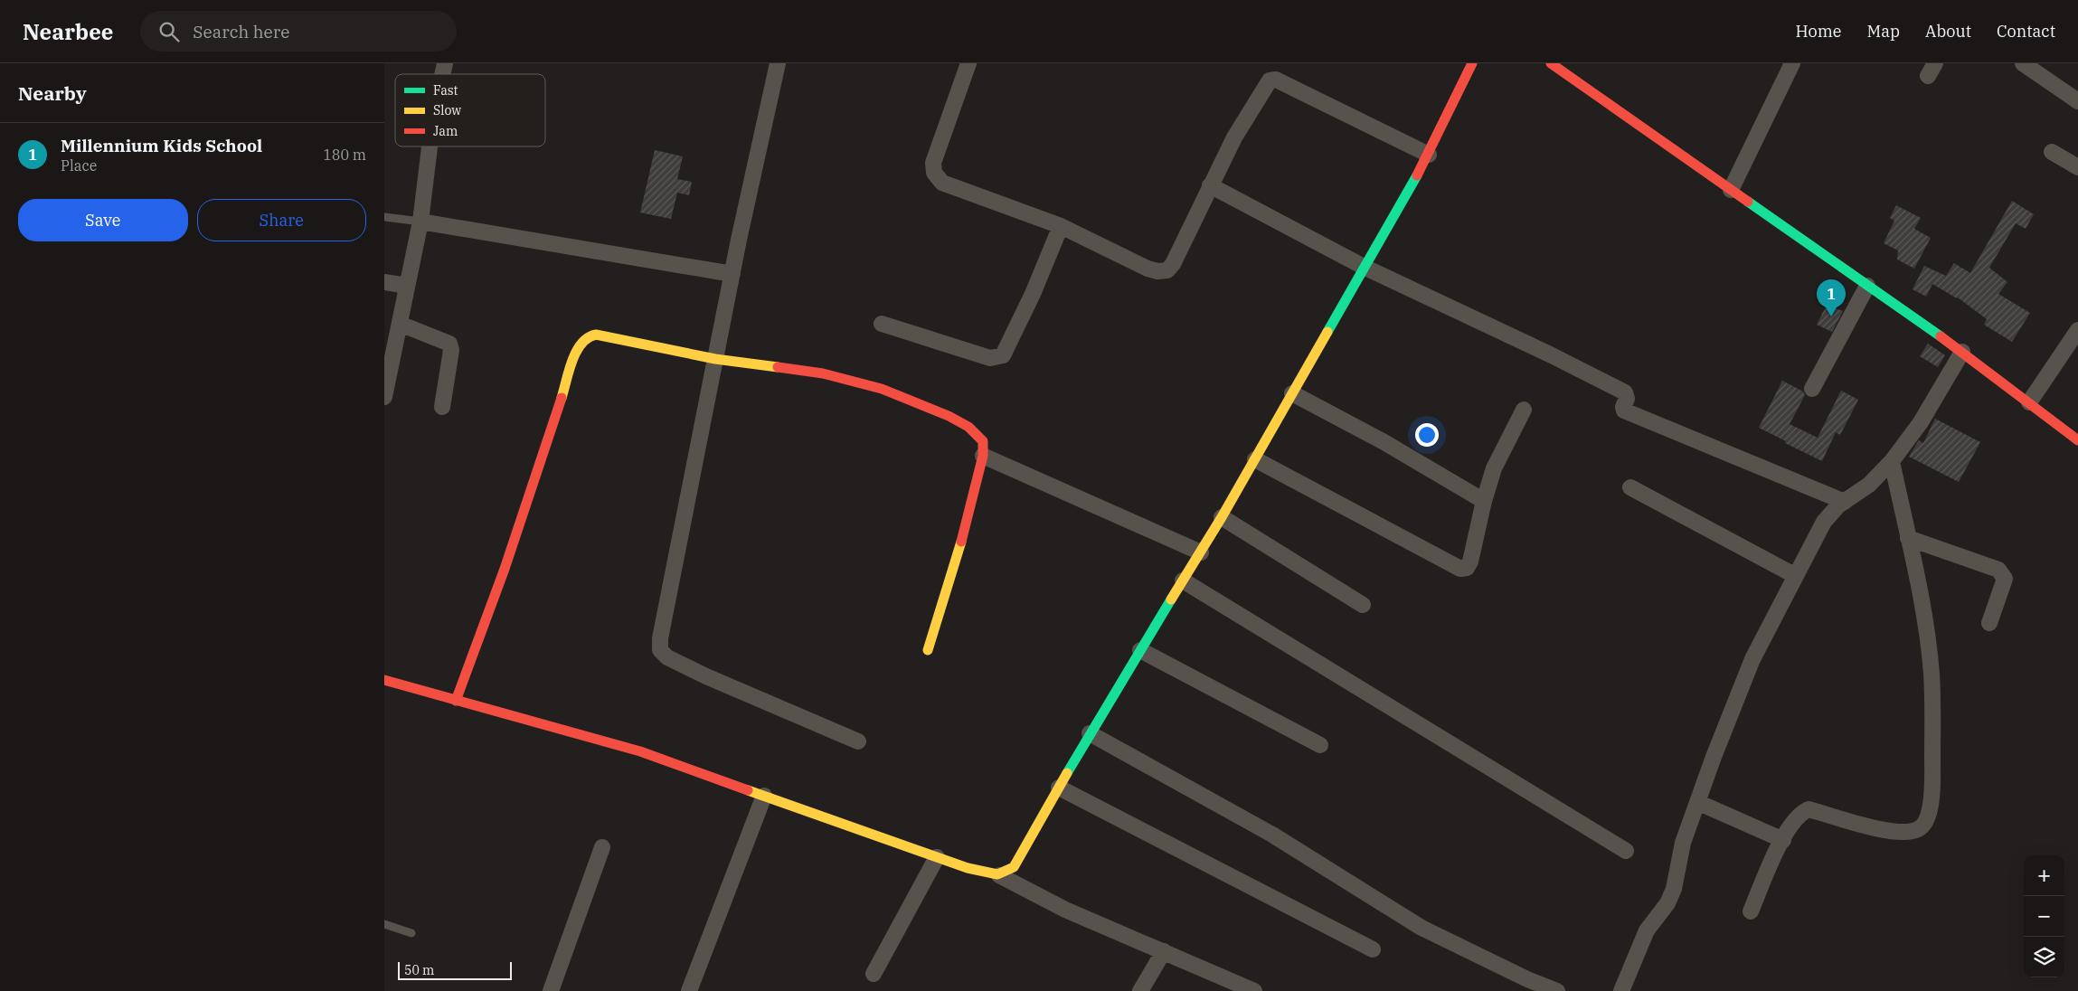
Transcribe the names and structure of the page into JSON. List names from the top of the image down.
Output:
{
  "legend": ["Fast", "Slow", "Jam"],
  "scale_bar": "50 m",
  "page": {
    "header": "Nearbee",
    "search": "Search here",
    "nav": [
      "Home",
      "Map",
      "About",
      "Contact"
    ],
    "heading": "Nearby",
    "list": [
      {
        "mark": "1",
        "name": "Millennium Kids School",
        "note": "Place",
        "value": "180 m"
      }
    ],
    "buttons": ["Save", "Share"],
    "pins": "1",
    "map_buttons": ["+", "−"],
    "scale": "50 m"
  }
}
